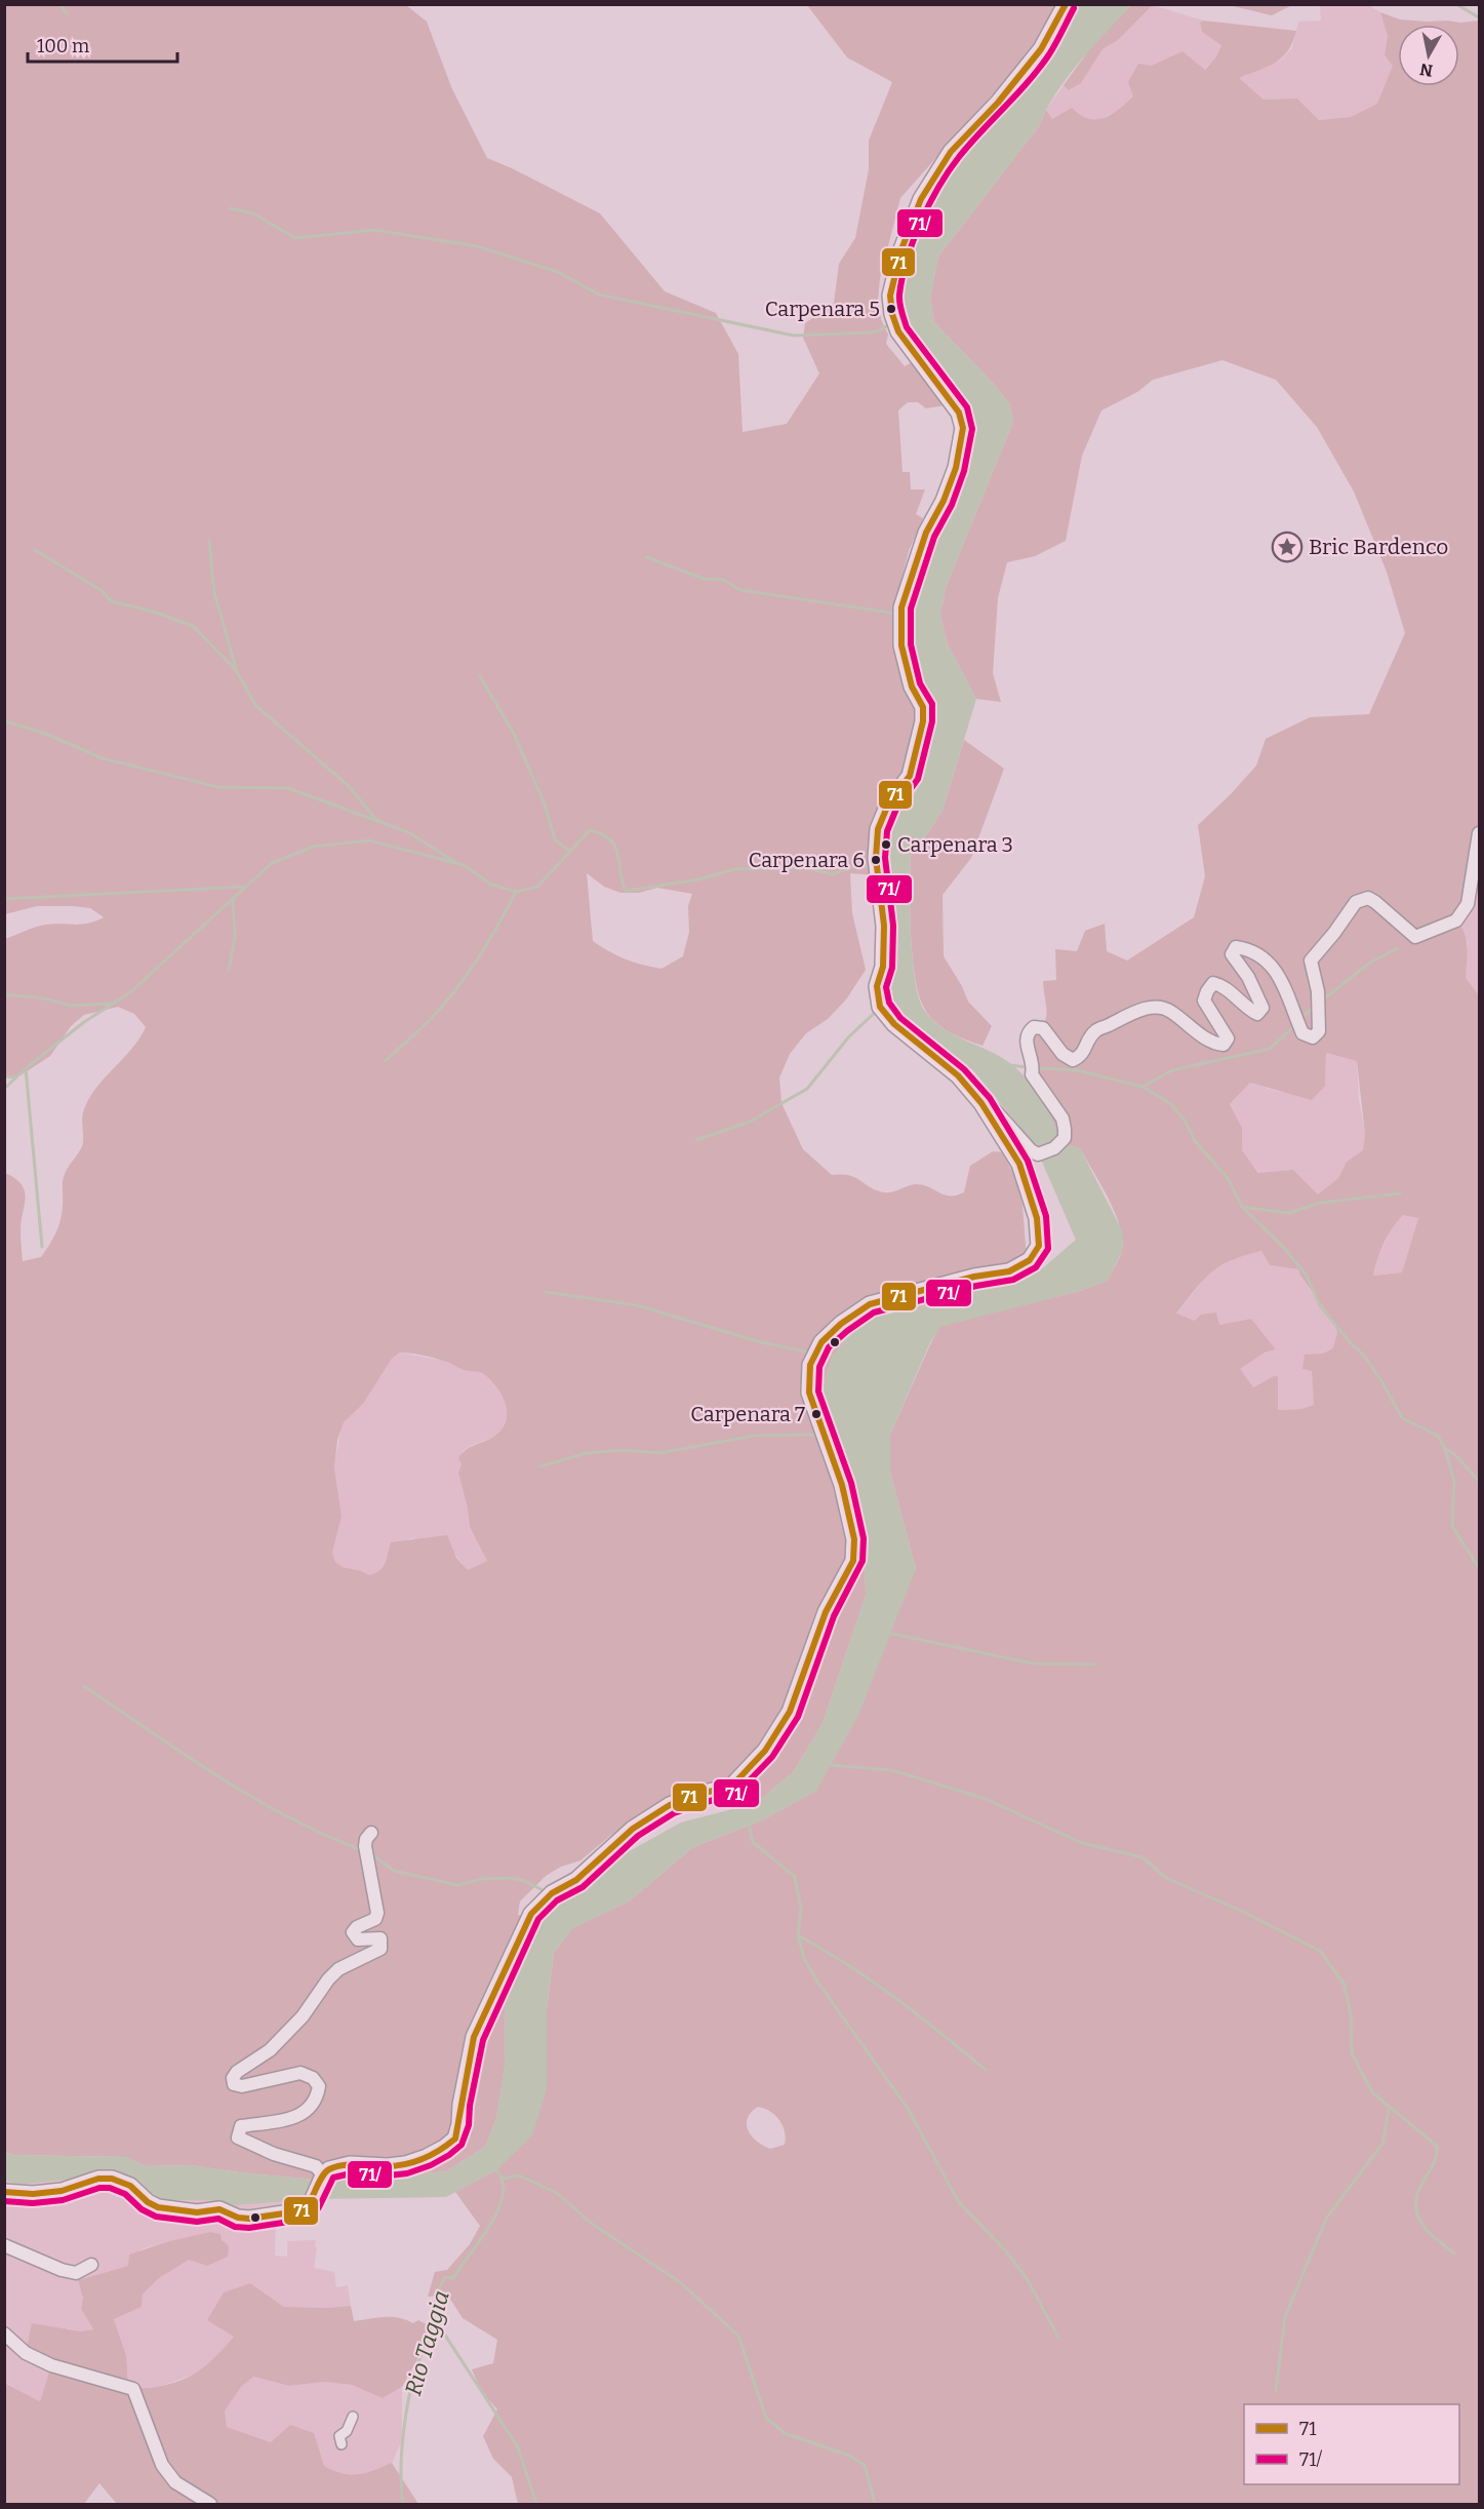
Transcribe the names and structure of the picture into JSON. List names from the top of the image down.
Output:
{
  "water": ["Rio Taggia"],
  "places": {
    "other": [
      "Carpenara 5",
      "Carpenara 3",
      "Carpenara 6",
      "Carpenara 7"
    ],
    "place": ["Bric Bardenco"]
  },
  "lines": ["transit line 71", "transit line 71/"],
  "legend": ["71", "71/"],
  "scale_bar": "100 m",
  "north": "bottom"
}
